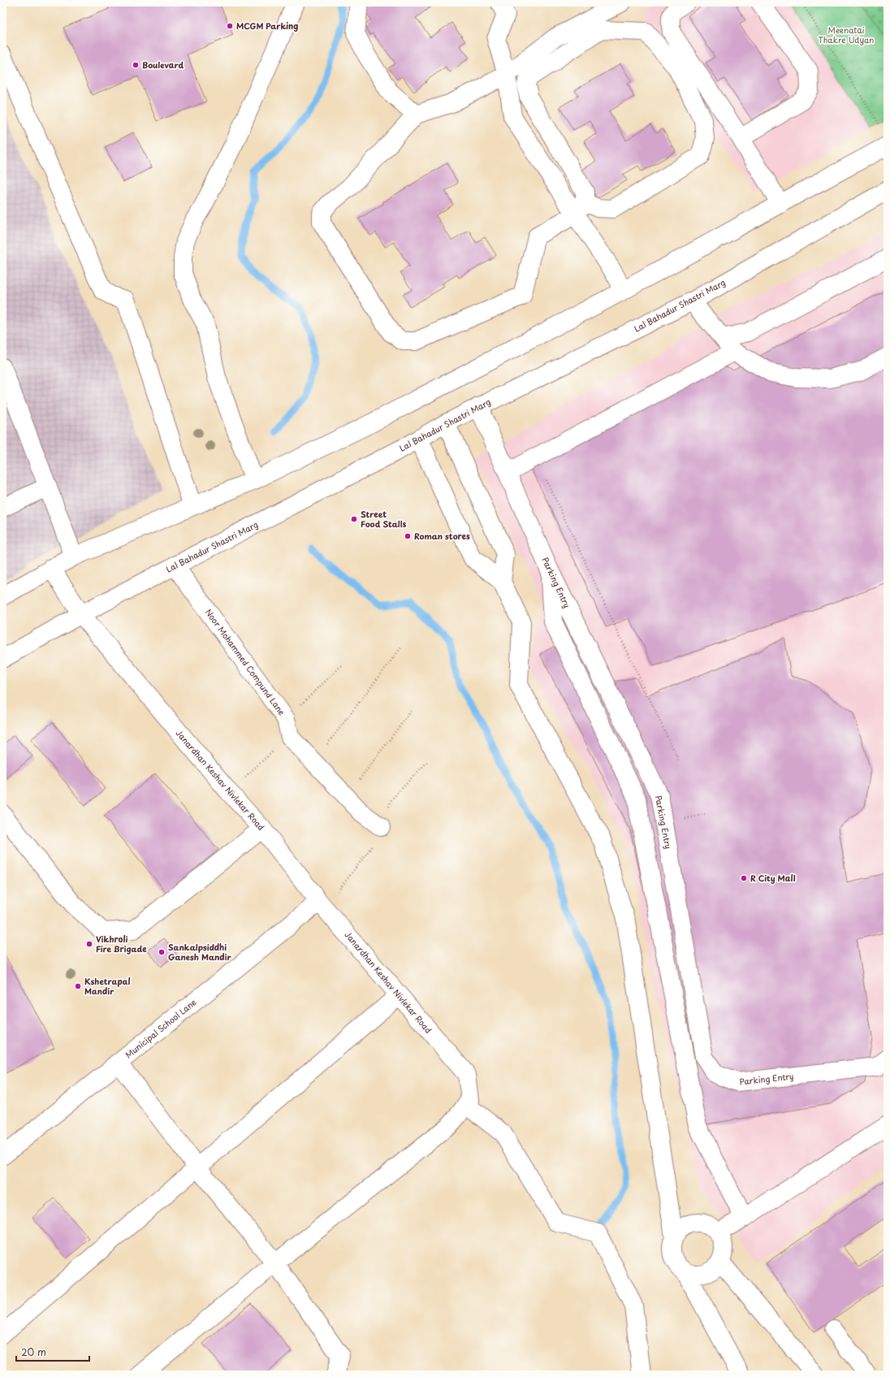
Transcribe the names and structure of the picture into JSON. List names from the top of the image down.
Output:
{
  "streets": {
    "street": [
      "Lal Bahadur Shastri Marg",
      "Parking Entry",
      "Noor Mohammed Compund Lane",
      "Janardhan Keshav Nivlekar Road",
      "Municipal School Lane"
    ]
  },
  "crossings": [
    ["Lal Bahadur Shastri Marg", "Parking Entry"],
    ["Lal Bahadur Shastri Marg", "Noor Mohammed Compund Lane"],
    ["Lal Bahadur Shastri Marg", "Janardhan Keshav Nivlekar Road"],
    ["Janardhan Keshav Nivlekar Road", "Municipal School Lane"]
  ],
  "parks": ["Meenatai Thakre Udyan"],
  "places": [
    "MCGM Parking",
    "Boulevard",
    "Street Food Stalls",
    "Roman stores",
    "R City Mall",
    "Vikhroli Fire Brigade",
    "Sankalpsiddhi Ganesh Mandir",
    "Kshetrapal Mandir"
  ],
  "scale_bar": "20 m"
}
